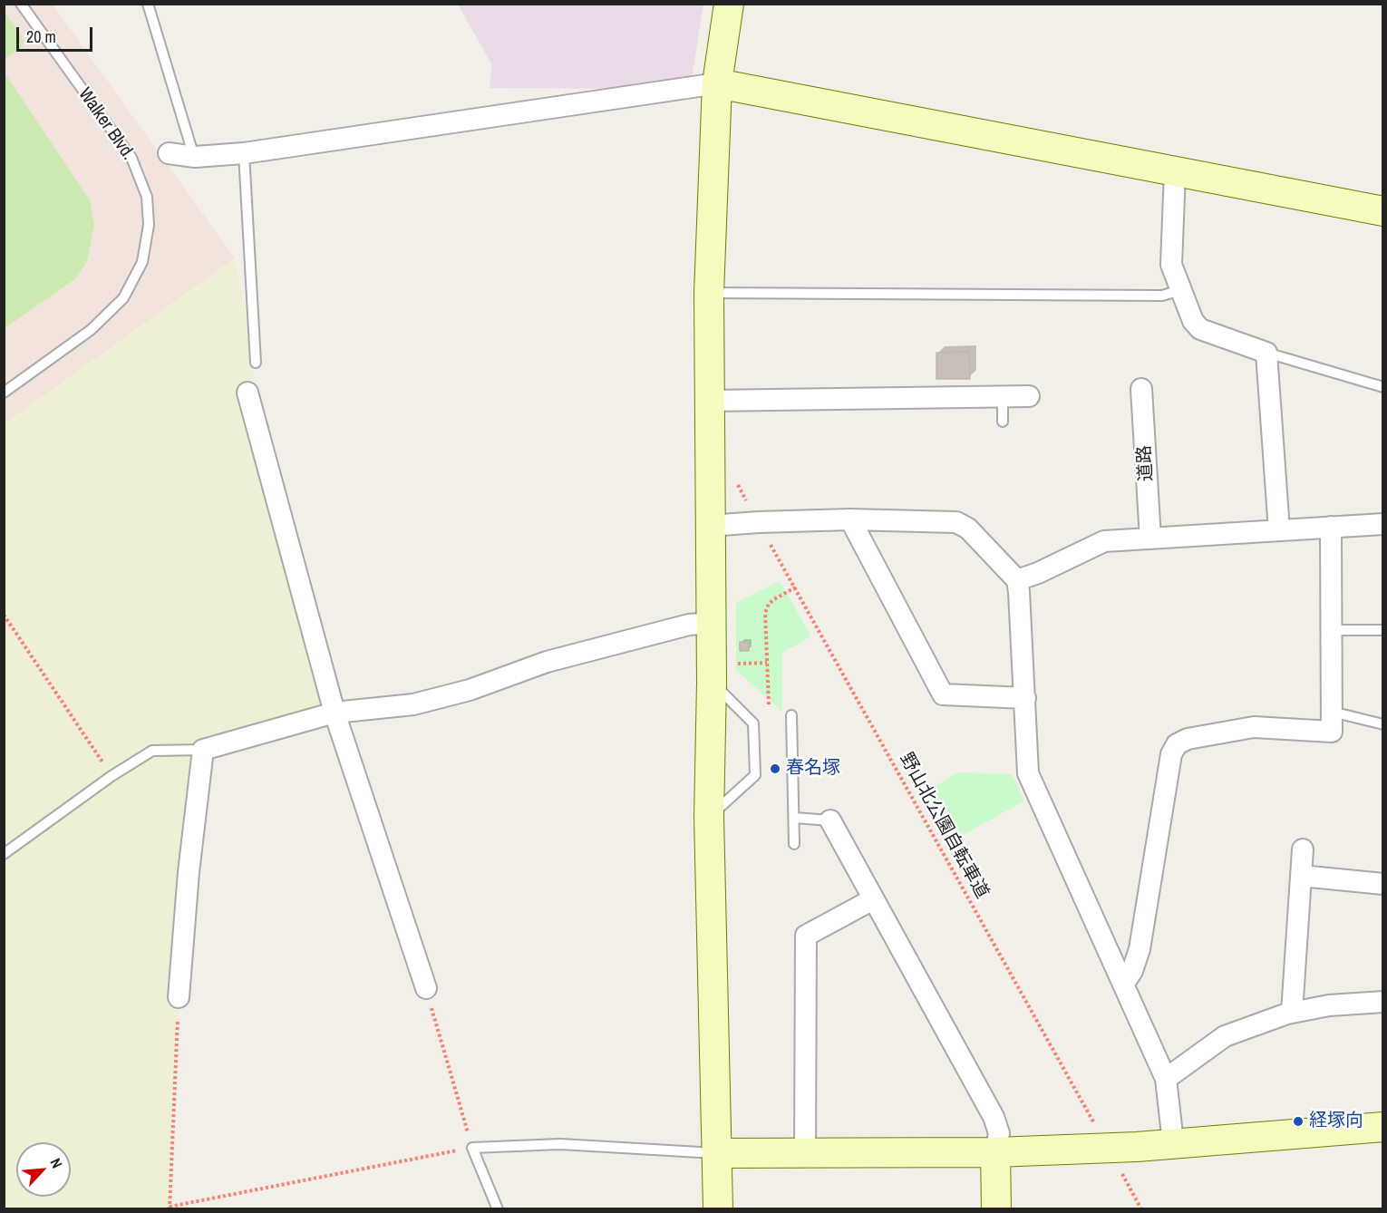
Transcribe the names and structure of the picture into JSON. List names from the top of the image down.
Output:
{
  "streets": {
    "street": ["道路"],
    "lane": ["Walker Blvd."],
    "path": ["野山北公園自転車道"]
  },
  "places": ["春名塚", "経塚向"],
  "scale_bar": "20 m",
  "north": "top right"
}
